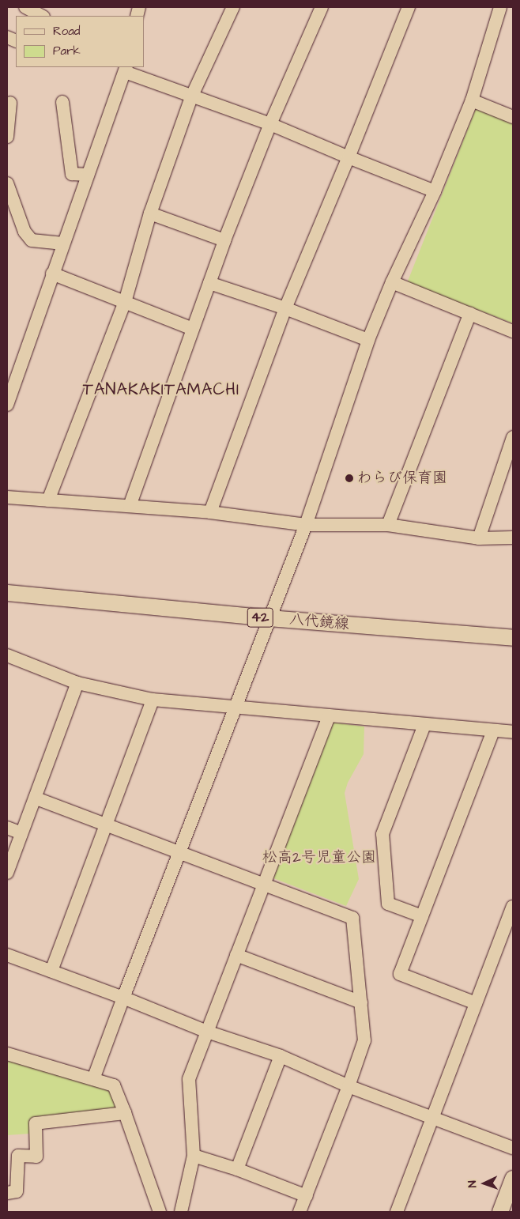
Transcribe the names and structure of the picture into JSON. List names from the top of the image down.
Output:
{
  "streets": {
    "main road": ["42", "八代鏡線"]
  },
  "districts": ["TANAKAKITAMACHI"],
  "parks": ["松高2号児童公園"],
  "places": ["わらび保育園"],
  "legend": ["Road", "Park"],
  "north": "left"
}
